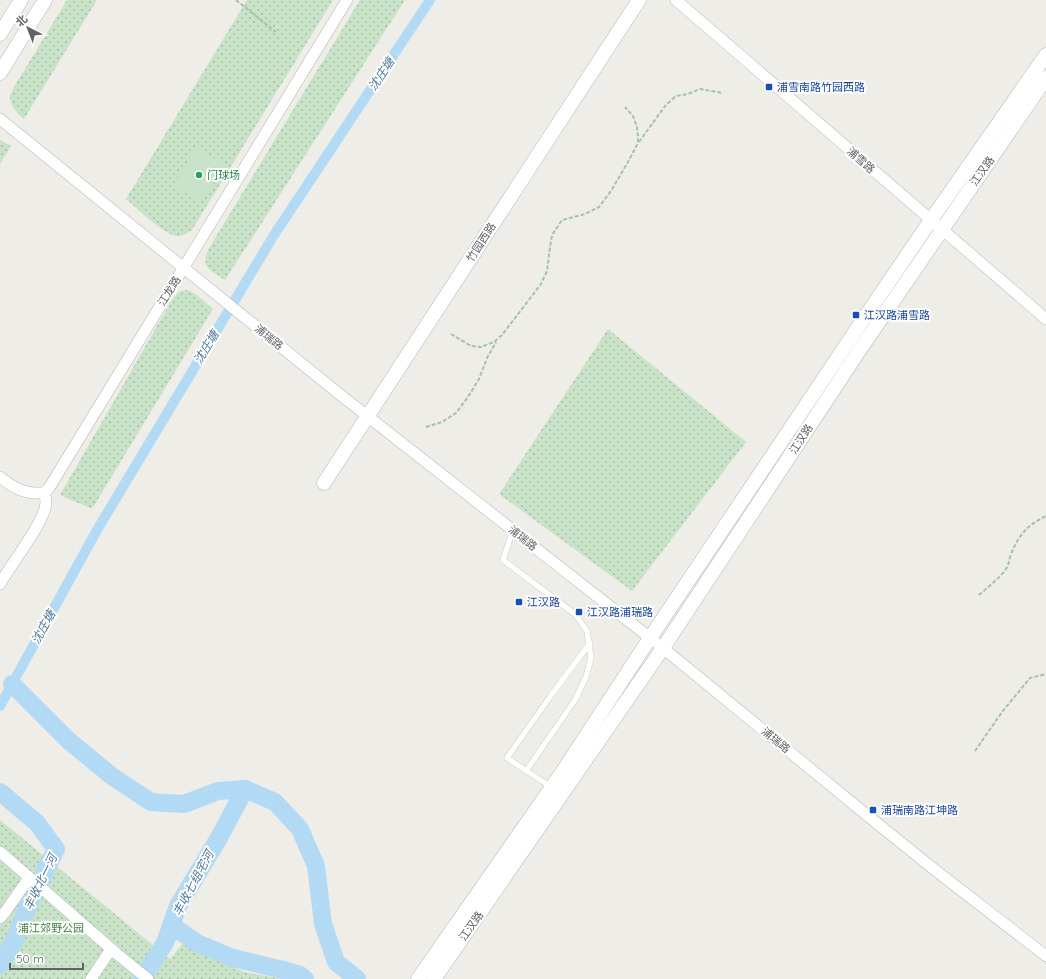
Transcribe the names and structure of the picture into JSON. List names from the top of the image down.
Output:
{
  "streets": {
    "street": [
      "浦雪路",
      "江汉路",
      "竹园西路",
      "江龙路",
      "浦瑞路"
    ]
  },
  "crossings": [
    ["浦雪路", "江汉路"],
    ["江汉路", "浦瑞路"],
    ["竹园西路", "浦瑞路"],
    ["江龙路", "浦瑞路"]
  ],
  "water": ["沈庄塘", "丰收北一河", "丰收七组宅河"],
  "parks": ["浦江郊野公园"],
  "places": {
    "transit": [
      "浦雪南路竹园西路",
      "江汉路浦雪路",
      "江汉路",
      "江汉路浦瑞路",
      "浦瑞南路江坤路"
    ],
    "other": ["门球场"]
  },
  "scale_bar": "50 m",
  "north": "top left"
}
